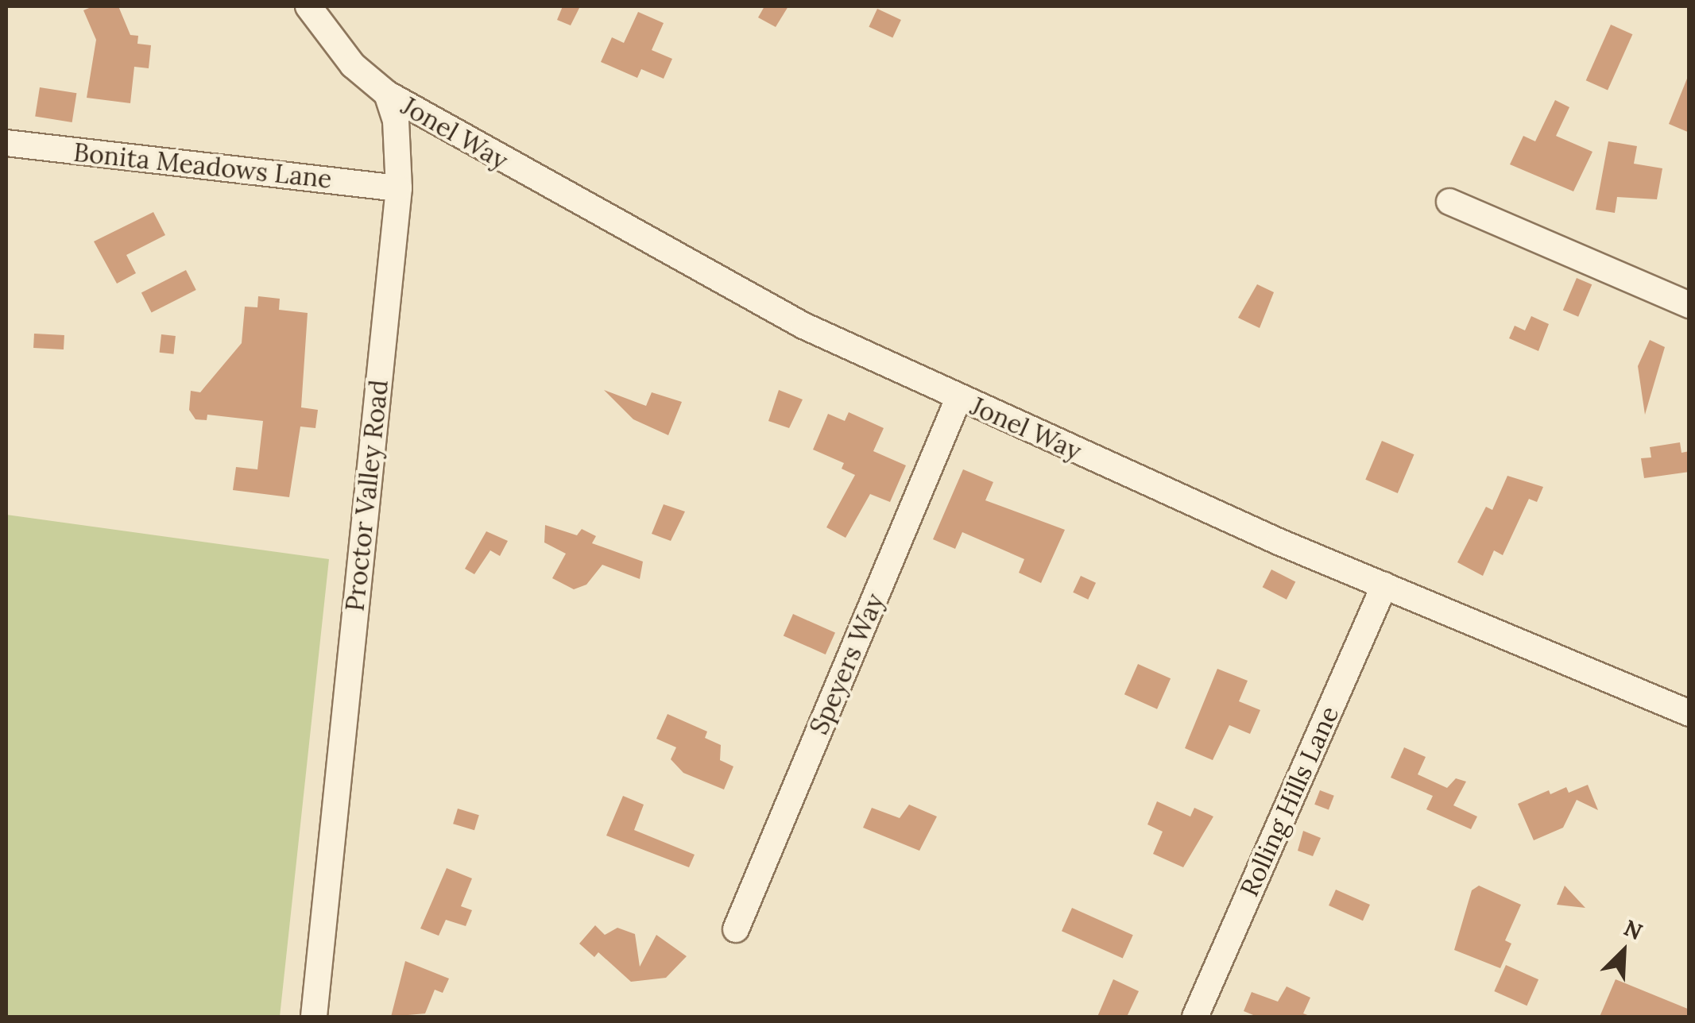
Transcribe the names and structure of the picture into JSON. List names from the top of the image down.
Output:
{
  "streets": {
    "street": [
      "Jonel Way",
      "Bonita Meadows Lane",
      "Proctor Valley Road",
      "Speyers Way",
      "Rolling Hills Lane"
    ]
  },
  "crossings": [
    ["Jonel Way", "Proctor Valley Road"],
    ["Jonel Way", "Speyers Way"],
    ["Jonel Way", "Rolling Hills Lane"],
    ["Bonita Meadows Lane", "Proctor Valley Road"]
  ],
  "north": "top right"
}
